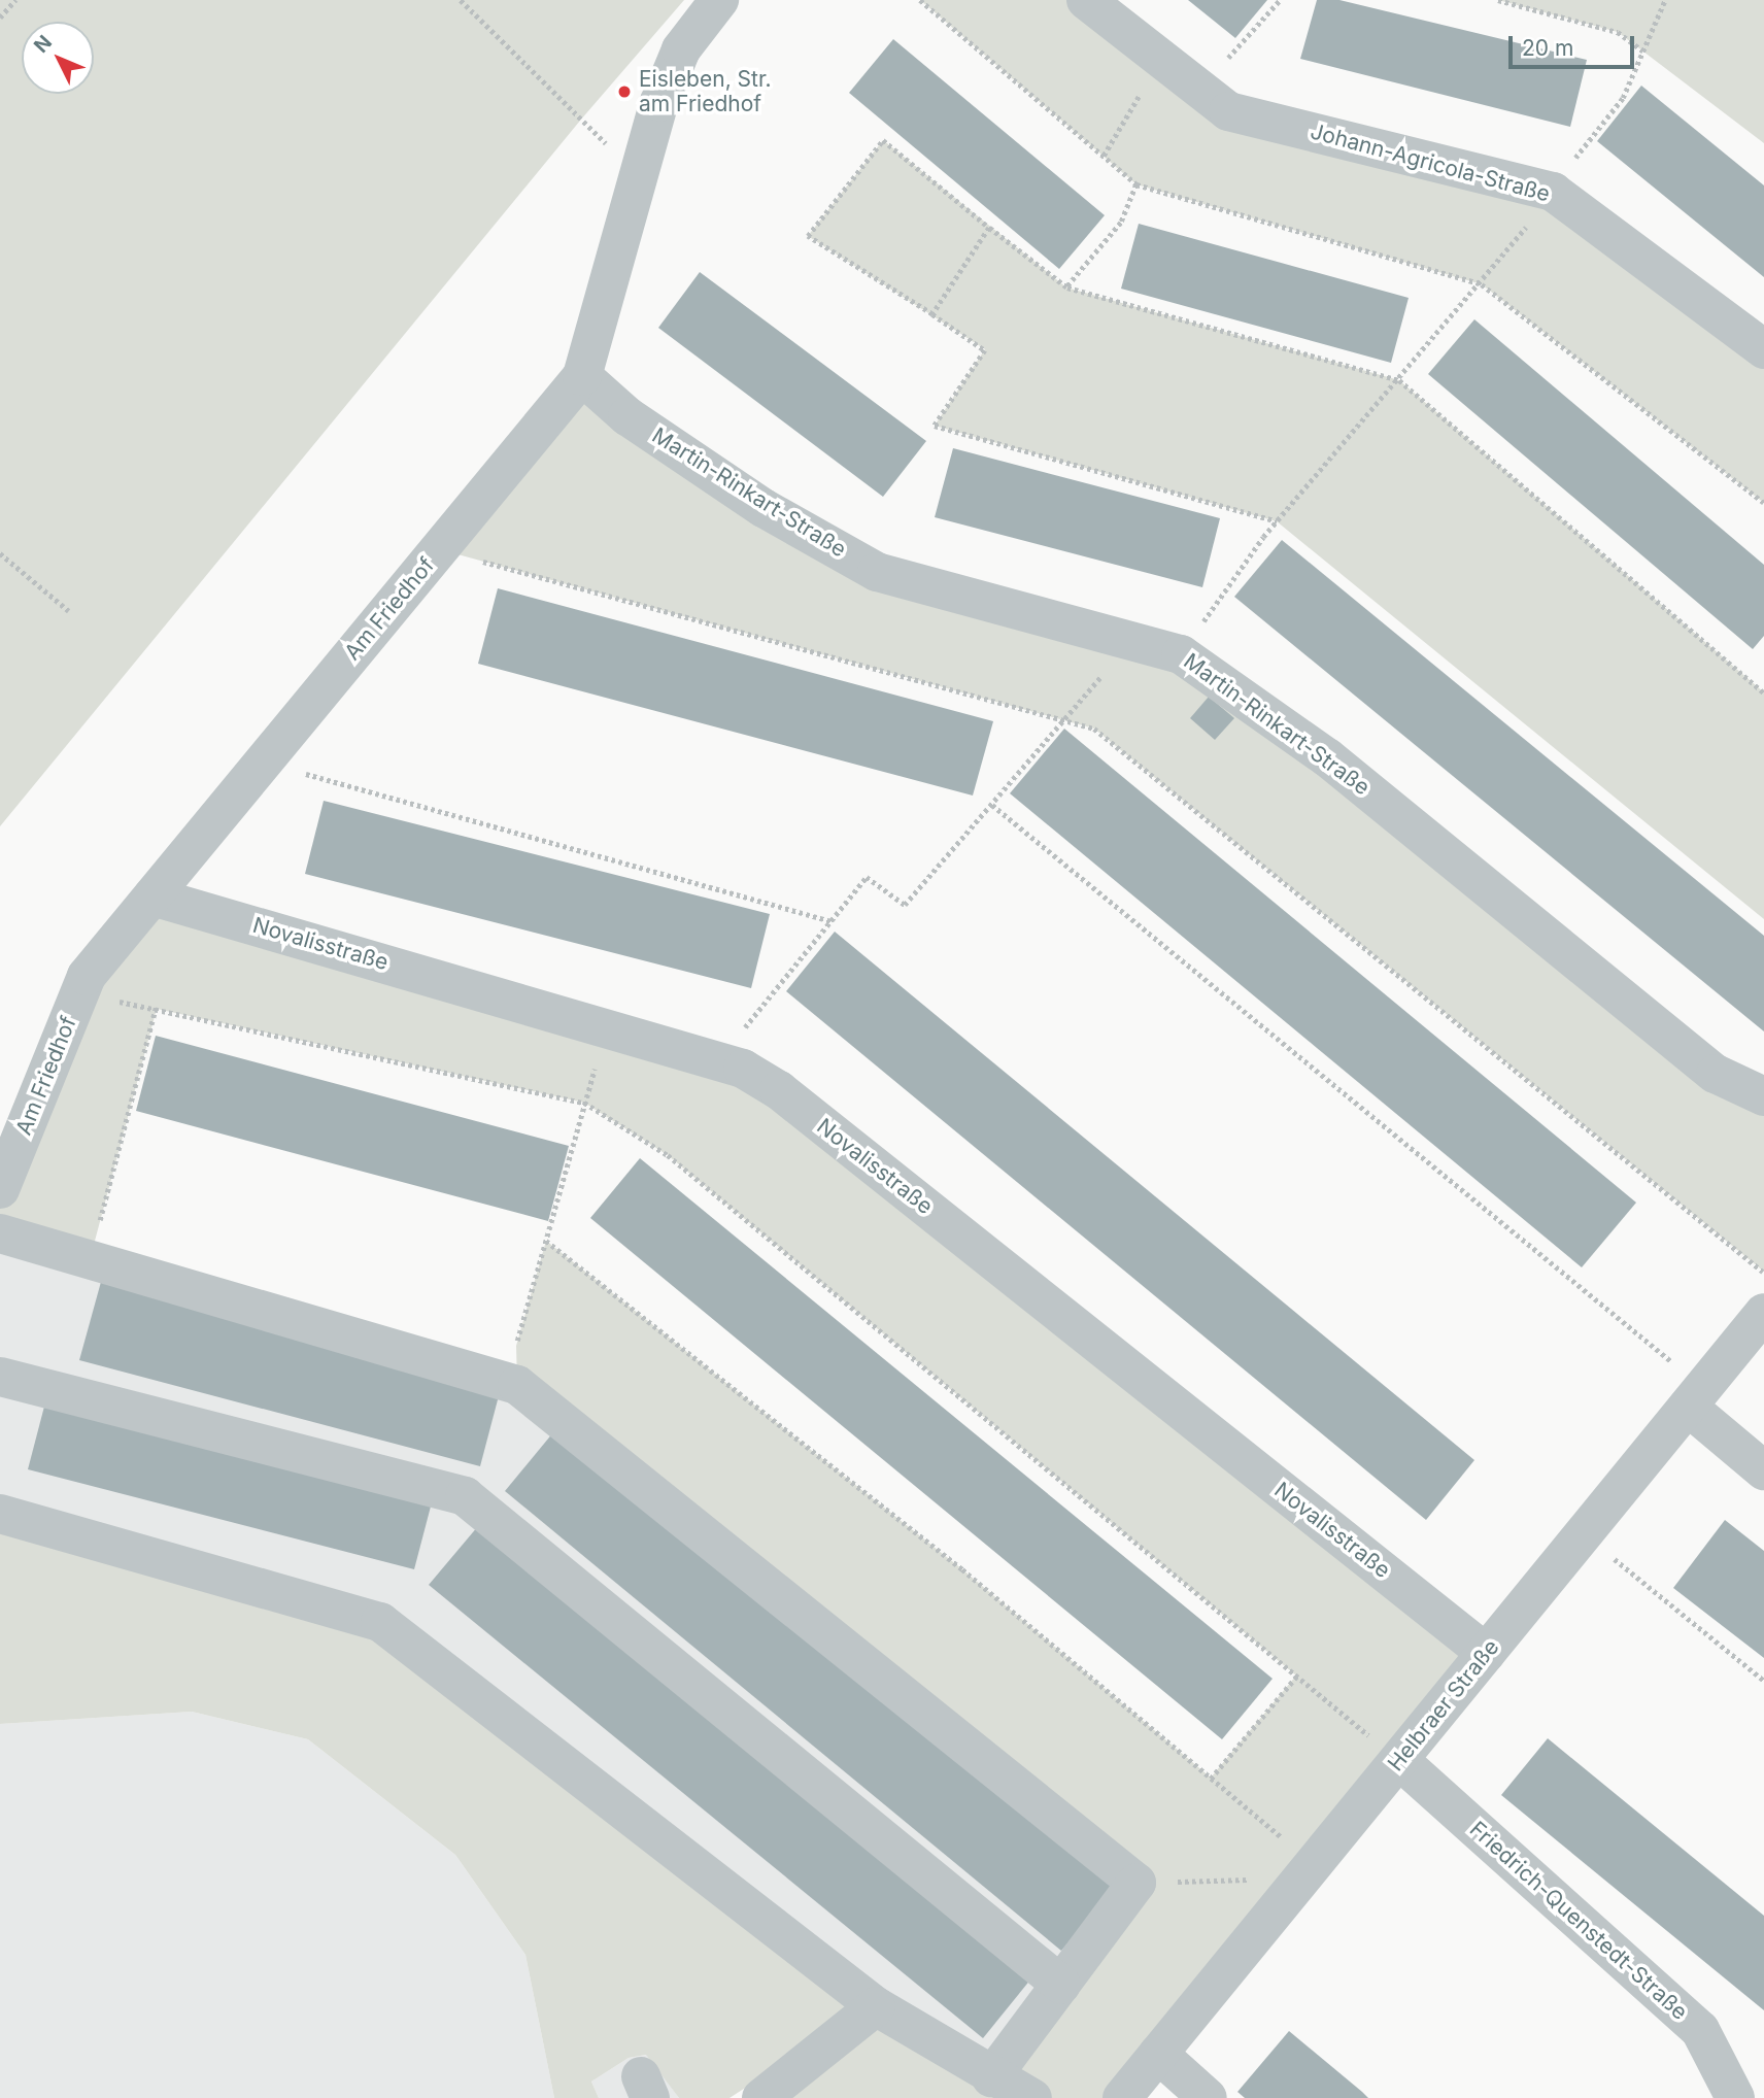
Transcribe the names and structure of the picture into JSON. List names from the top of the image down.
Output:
{
  "streets": {
    "street": [
      "Johann-Agricola-Straße",
      "Martin-Rinkart-Straße",
      "Am Friedhof",
      "Novalisstraße",
      "Helbraer Straße",
      "Friedrich-Quenstedt-Straße"
    ]
  },
  "crossings": [
    ["Martin-Rinkart-Straße", "Am Friedhof"],
    ["Am Friedhof", "Novalisstraße"],
    ["Novalisstraße", "Helbraer Straße"],
    ["Helbraer Straße", "Friedrich-Quenstedt-Straße"]
  ],
  "places": ["Eisleben, Str. am Friedhof"],
  "scale_bar": "20 m",
  "north": "top left"
}
